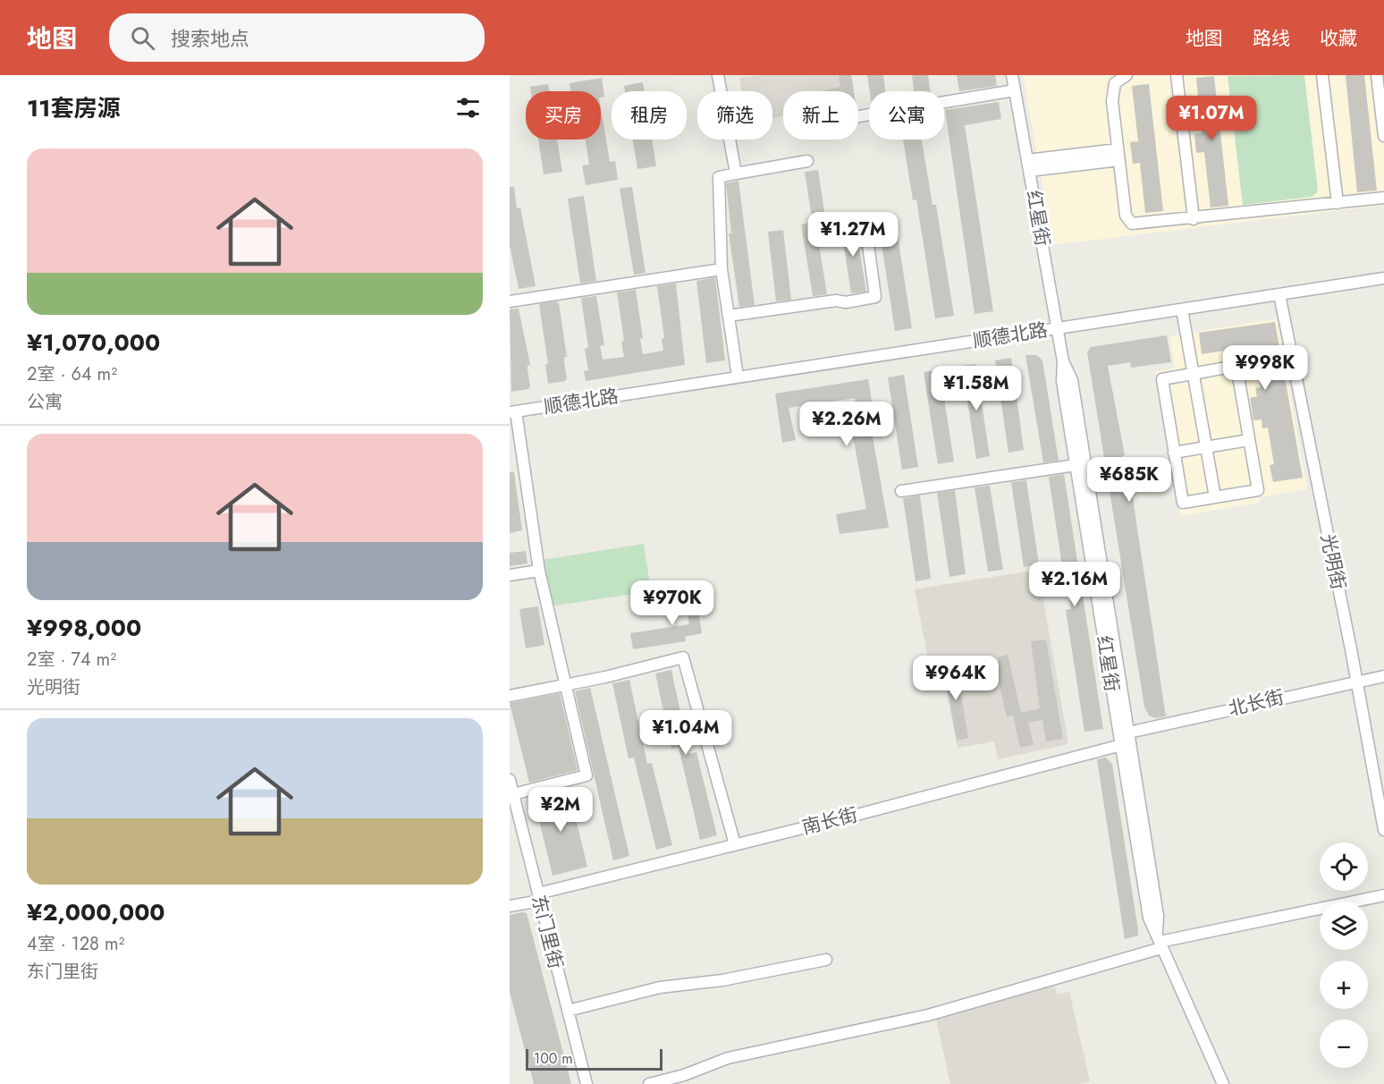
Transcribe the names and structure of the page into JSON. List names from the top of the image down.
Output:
{
  "streets": {
    "street": [
      "红星街",
      "顺德北路",
      "光明街",
      "北长街",
      "南长街",
      "东门里街"
    ]
  },
  "crossings": [
    ["红星街", "顺德北路"],
    ["红星街", "北长街"],
    ["红星街", "南长街"],
    ["顺德北路", "光明街"],
    ["光明街", "北长街"],
    ["南长街", "东门里街"]
  ],
  "scale_bar": "100 m",
  "page": {
    "header": "地图",
    "search": "搜索地点",
    "nav": ["地图", "路线", "收藏"],
    "heading": "11套房源",
    "chip": [
      "买房",
      "租房",
      "筛选",
      "新上",
      "公寓"
    ],
    "price": [
      "¥1.07M",
      "¥1.27M",
      "¥998K",
      "¥1.58M",
      "¥2.26M",
      "¥685K",
      "¥2.16M",
      "¥970K",
      "¥964K",
      "¥1.04M",
      "¥2M"
    ],
    "list": [
      {
        "name": "¥1,070,000",
        "note": "2室 · 64 m² · 公寓"
      },
      {
        "name": "¥998,000",
        "note": "2室 · 74 m² · 光明街"
      },
      {
        "name": "¥2,000,000",
        "note": "4室 · 128 m² · 东门里街"
      }
    ],
    "map_buttons": ["+", "−"],
    "scale": "100 m"
  }
}
